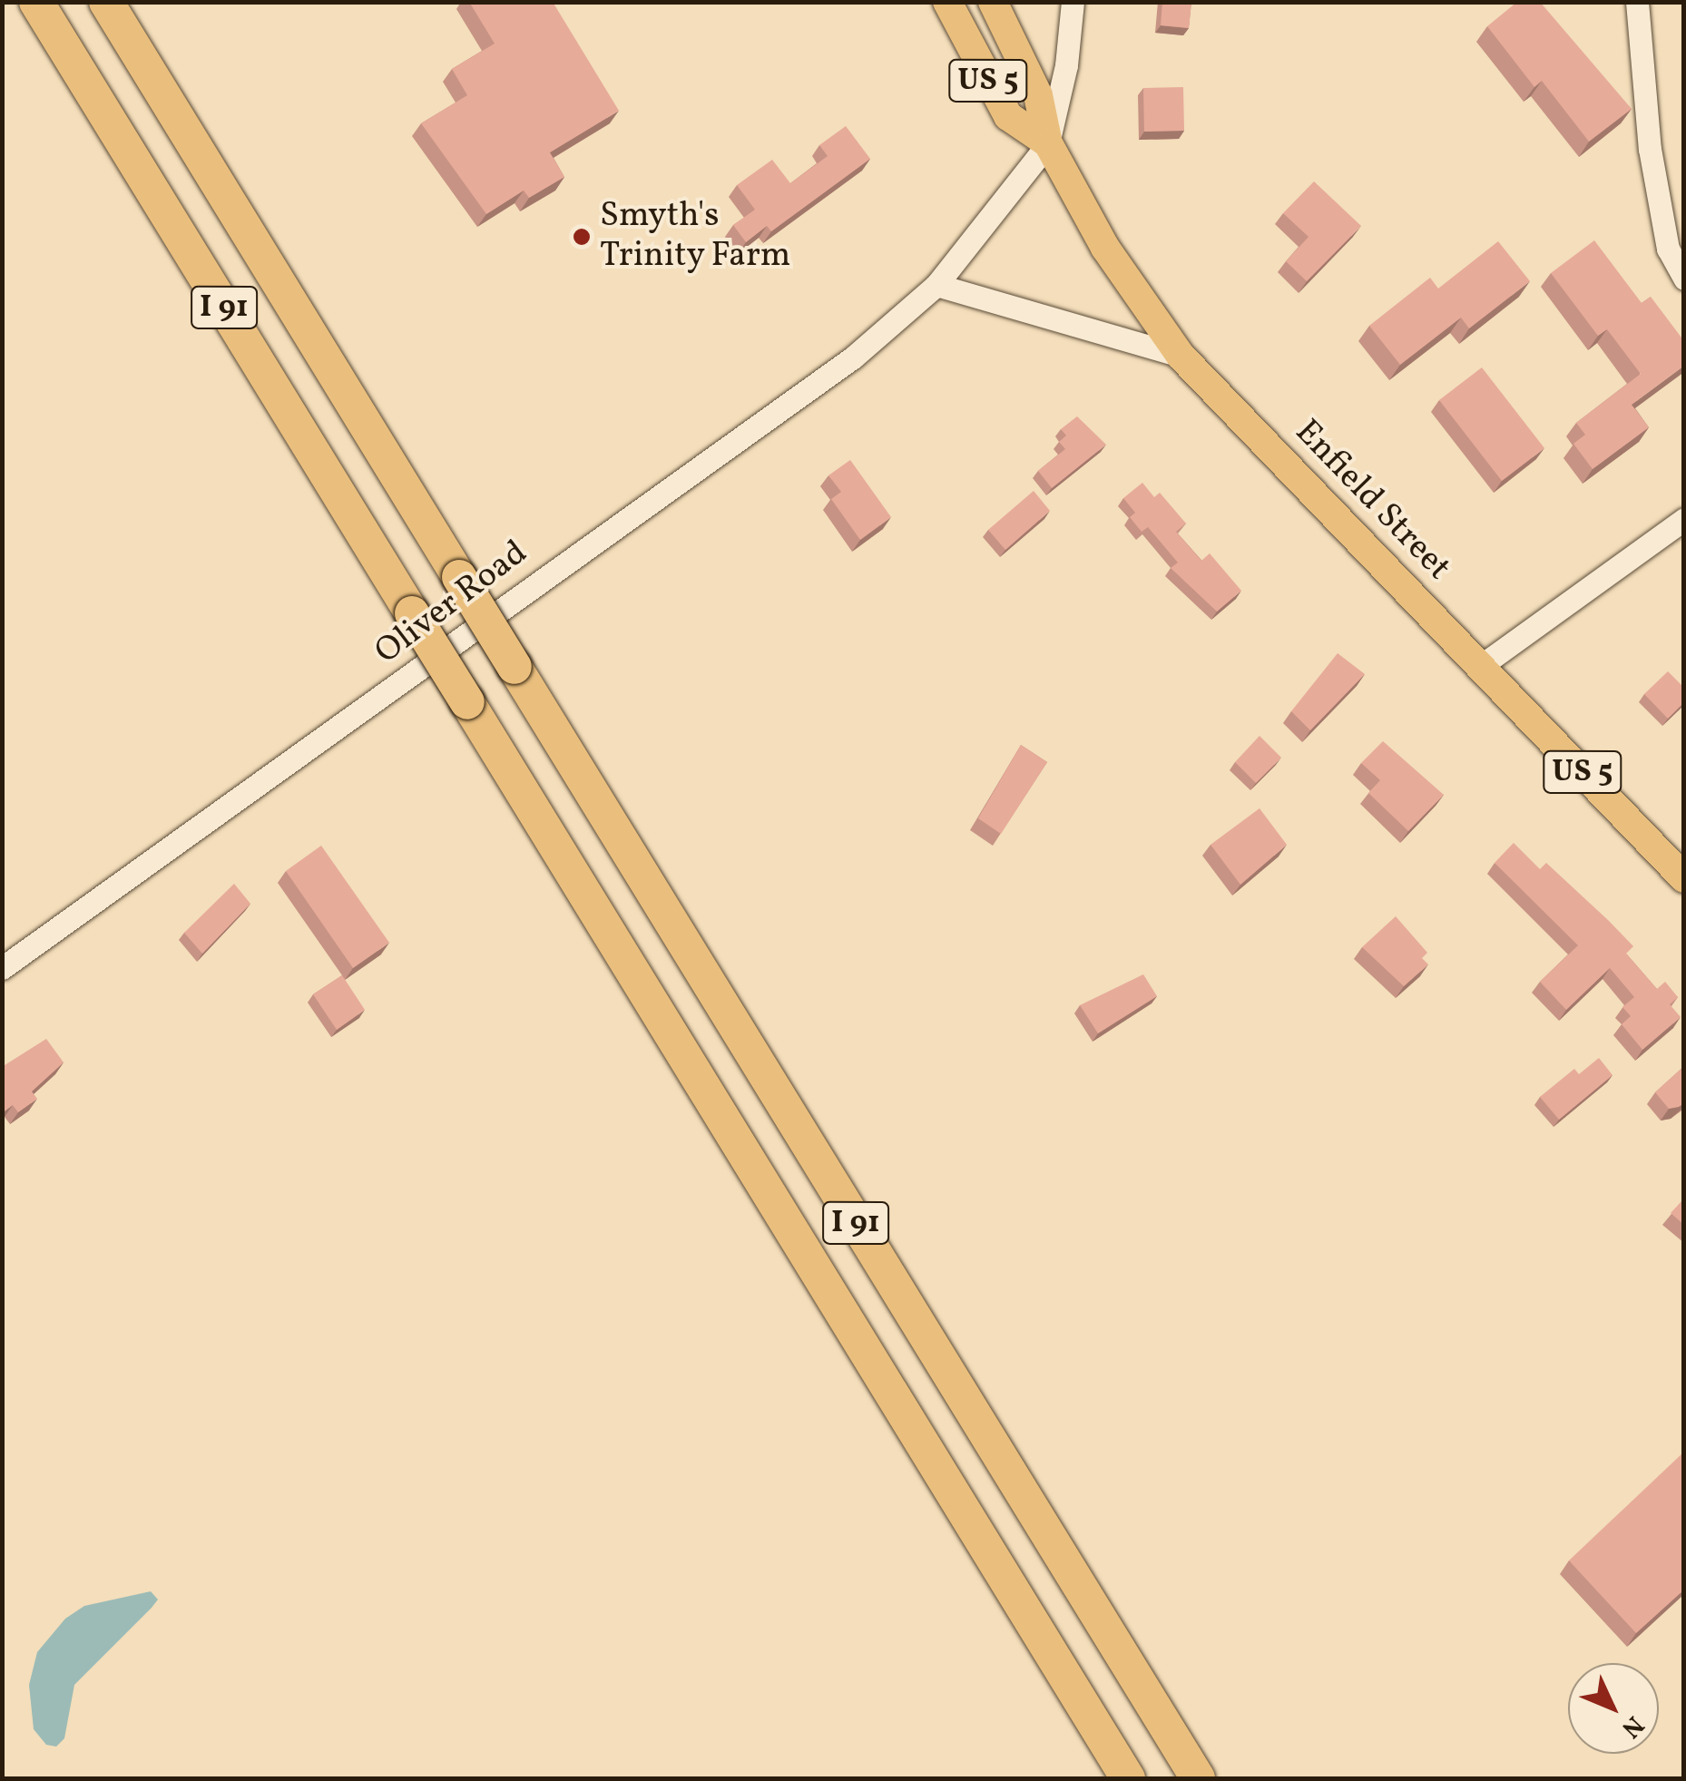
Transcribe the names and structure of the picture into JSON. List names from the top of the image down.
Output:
{
  "streets": {
    "highway": ["I 91"],
    "main road": ["US 5", "Enfield Street"],
    "street": ["Oliver Road"]
  },
  "crossings": [
    ["US 5", "Enfield Street"],
    ["US 5", "Oliver Road"],
    ["Enfield Street", "Oliver Road"]
  ],
  "places": ["Smyth's Trinity Farm"],
  "north": "bottom right"
}
